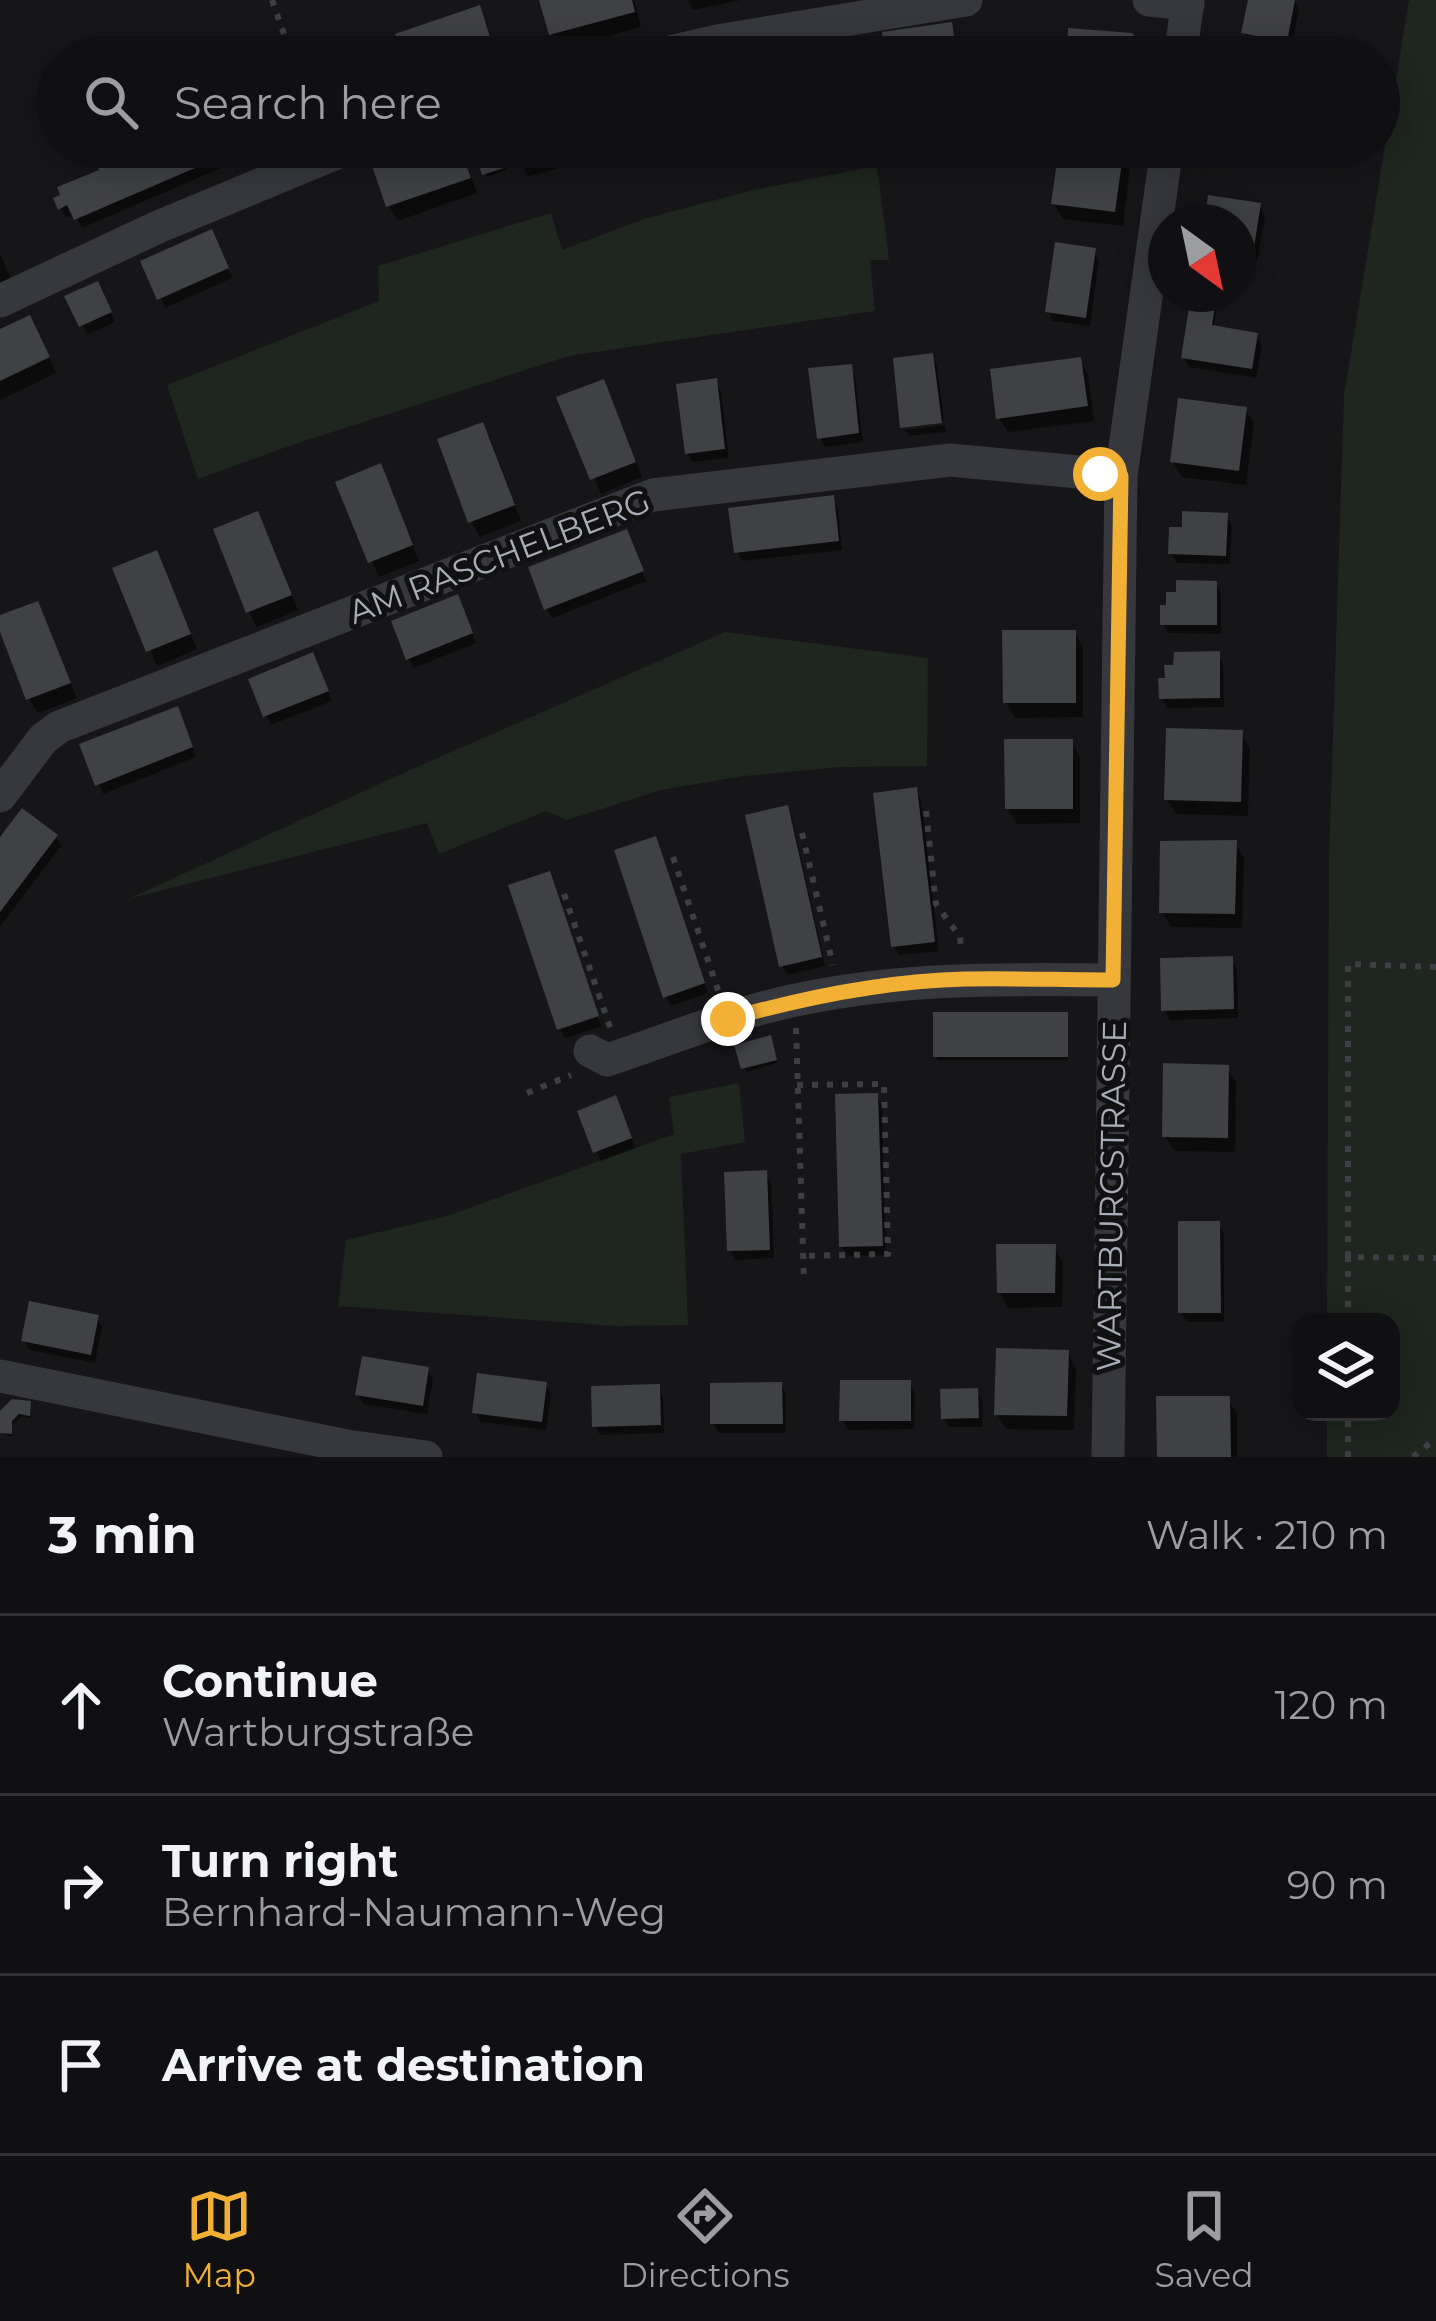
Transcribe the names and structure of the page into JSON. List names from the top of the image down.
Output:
{
  "streets": {
    "street": ["AM RASCHELBERG", "WARTBURGSTRASSE"]
  },
  "crossings": [
    ["AM RASCHELBERG", "WARTBURGSTRASSE"]
  ],
  "north": "bottom right",
  "page": {
    "search": "Search here",
    "heading": ["3 min", "Walk · 210 m"],
    "list": [
      ["Continue", "Wartburgstraße", "120 m"],
      ["Turn right", "Bernhard-Naumann-Weg", "90 m"],
      "Arrive at destination"
    ],
    "nav": ["Map", "Directions", "Saved"]
  }
}
